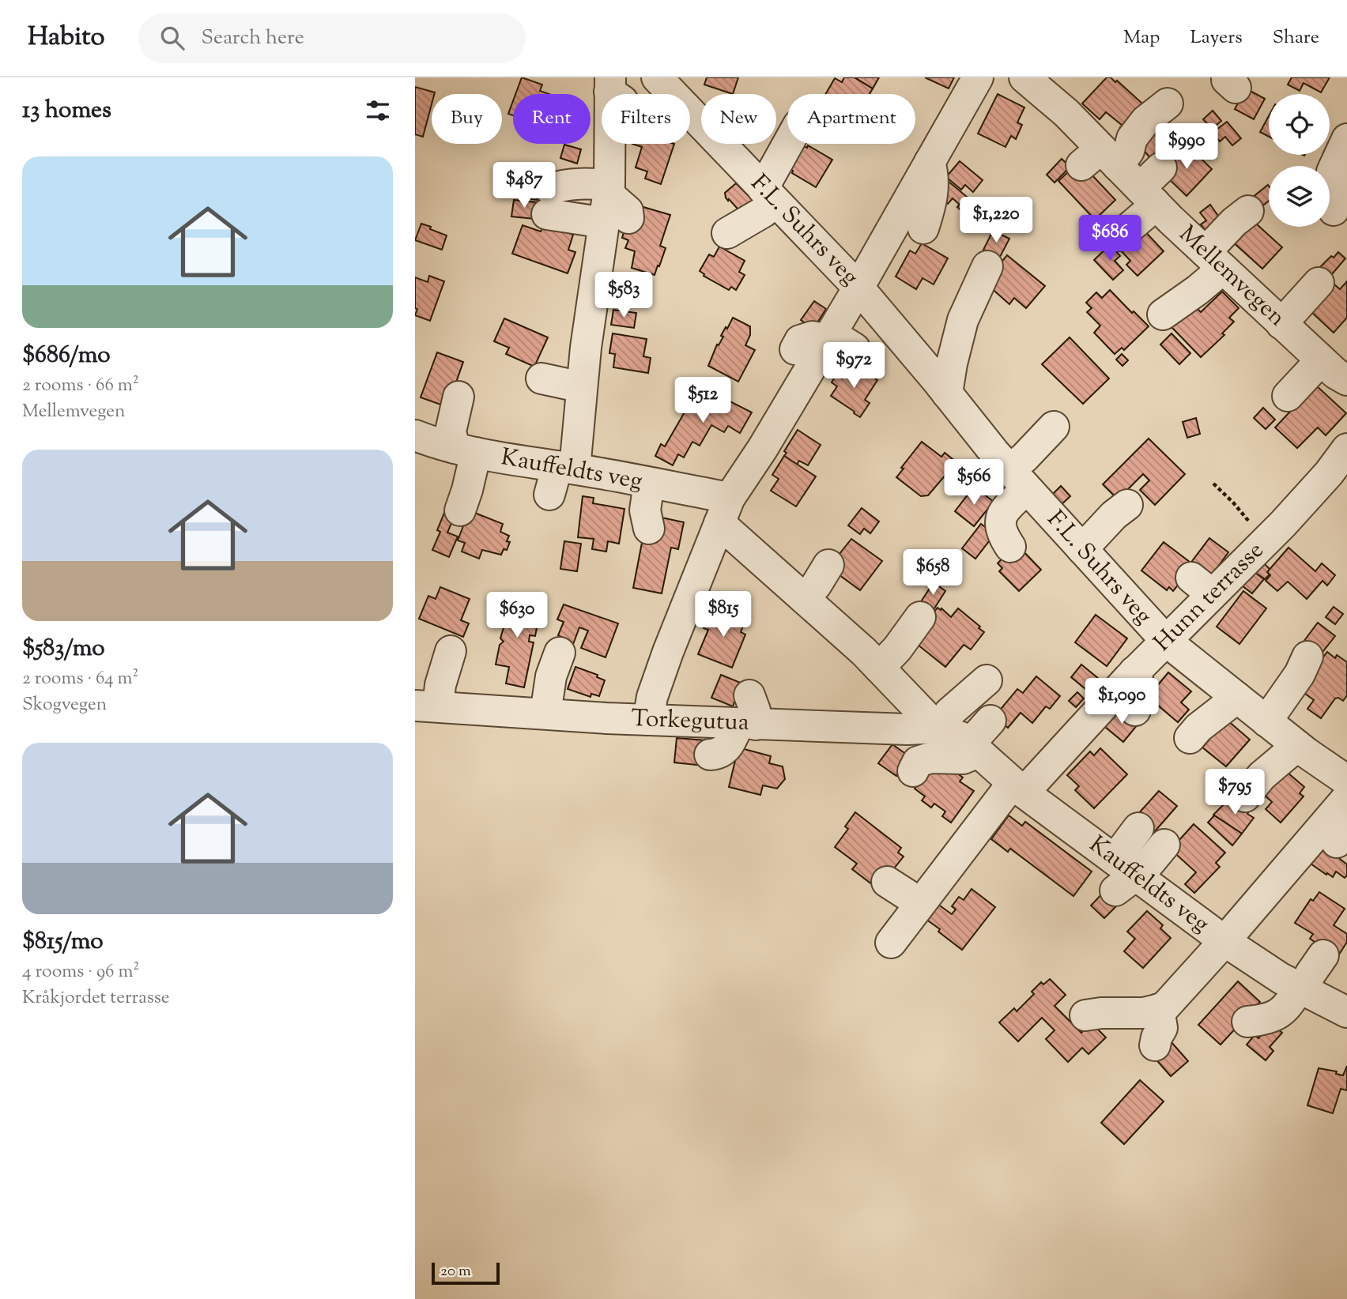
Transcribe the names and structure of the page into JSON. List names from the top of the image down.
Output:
{
  "streets": {
    "street": [
      "F.L. Suhrs veg",
      "Mellemvegen",
      "Kauffeldts veg",
      "Hunn terrasse",
      "Torkegutua"
    ]
  },
  "crossings": [
    ["F.L. Suhrs veg", "Hunn terrasse"],
    ["Kauffeldts veg", "Hunn terrasse"],
    ["Kauffeldts veg", "Torkegutua"]
  ],
  "scale_bar": "20 m",
  "page": {
    "header": "Habito",
    "search": "Search here",
    "nav": ["Map", "Layers", "Share"],
    "heading": "13 homes",
    "chip": [
      "Buy",
      "Rent",
      "Filters",
      "New",
      "Apartment"
    ],
    "price": [
      "$990",
      "$487",
      "$1,220",
      "$686",
      "$583",
      "$972",
      "$512",
      "$566",
      "$658",
      "$815",
      "$630",
      "$1,090",
      "$795"
    ],
    "list": [
      {
        "name": "$686/mo",
        "note": "2 rooms · 66 m² · Mellemvegen"
      },
      {
        "name": "$583/mo",
        "note": "2 rooms · 64 m² · Skogvegen"
      },
      {
        "name": "$815/mo",
        "note": "4 rooms · 96 m² · Kråkjordet terrasse"
      }
    ],
    "scale": "20 m"
  }
}
